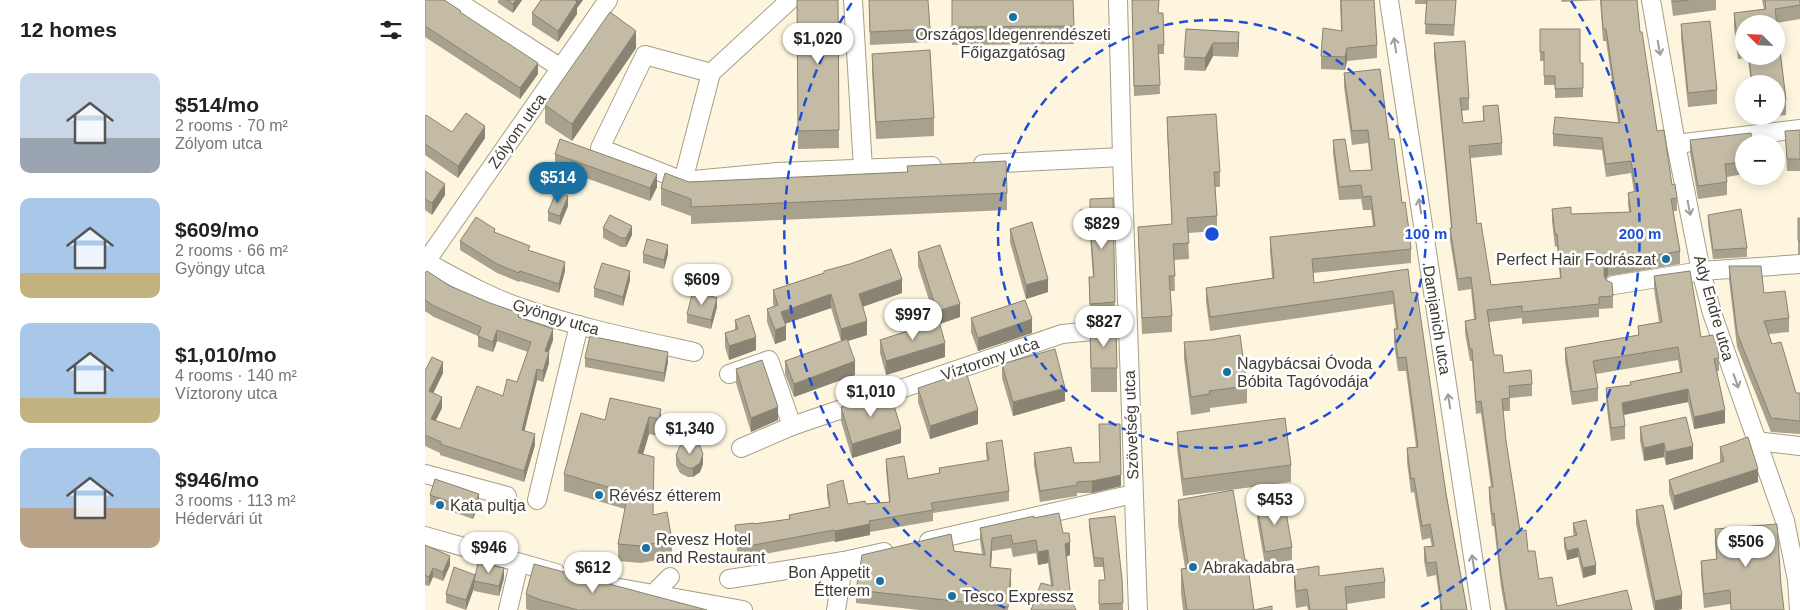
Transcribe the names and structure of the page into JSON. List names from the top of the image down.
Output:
{
  "streets": {
    "street": [
      "Zólyom utca",
      "Ady Endre utca",
      "Gyöngy utca",
      "Damjanich utca",
      "Víztorony utca",
      "Szövetség utca"
    ]
  },
  "crossings": [
    ["Zólyom utca", "Gyöngy utca"],
    ["Víztorony utca", "Szövetség utca"]
  ],
  "one_way": ["Ady Endre utca", "Damjanich utca"],
  "places": [
    "Országos Idegenrendészeti Főigazgatósag",
    "Perfect Hair Fodrászat",
    "Nagybácsai Óvoda Bóbita Tagóvodája",
    "Révész étterem",
    "Kata pultja",
    "Revesz Hotel and Restaurant",
    "Abrakadabra",
    "Bon Appetit Étterem",
    "Tesco Expressz"
  ],
  "north": "top left",
  "page": {
    "heading": "12 homes",
    "map_buttons": ["+", "−"],
    "price": [
      "$1,020",
      "$514",
      "$829",
      "$609",
      "$997",
      "$827",
      "$1,010",
      "$1,340",
      "$453",
      "$506",
      "$946",
      "$612"
    ],
    "list": [
      {
        "name": "$514/mo",
        "note": "2 rooms · 70 m² · Zólyom utca"
      },
      {
        "name": "$609/mo",
        "note": "2 rooms · 66 m² · Gyöngy utca"
      },
      {
        "name": "$1,010/mo",
        "note": "4 rooms · 140 m² · Víztorony utca"
      },
      {
        "name": "$946/mo",
        "note": "3 rooms · 113 m² · Hédervári út"
      }
    ]
  },
  "rings": ["100 m", "200 m"]
}
